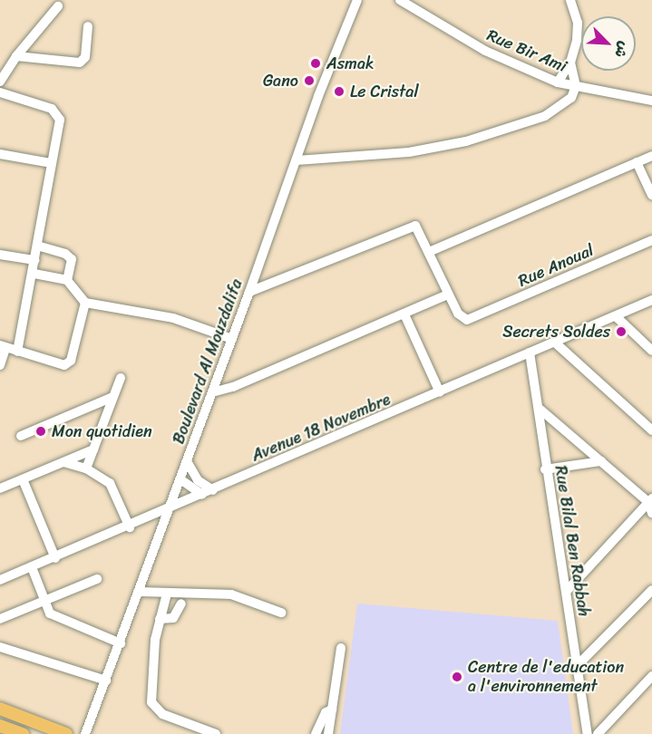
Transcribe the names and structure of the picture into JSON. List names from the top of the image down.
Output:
{
  "streets": {
    "street": [
      "Rue Bir Ami",
      "Rue Anoual",
      "Boulevard Al Mouzdalifa",
      "Avenue 18 Novembre",
      "Rue Bilal Ben Rabbah"
    ]
  },
  "crossings": [
    ["Boulevard Al Mouzdalifa", "Avenue 18 Novembre"],
    ["Avenue 18 Novembre", "Rue Bilal Ben Rabbah"]
  ],
  "places": [
    "Asmak",
    "Gano",
    "Le Cristal",
    "Secrets Soldes",
    "Mon quotidien",
    "Centre de l'education a l'environnement"
  ],
  "north": "bottom right"
}
